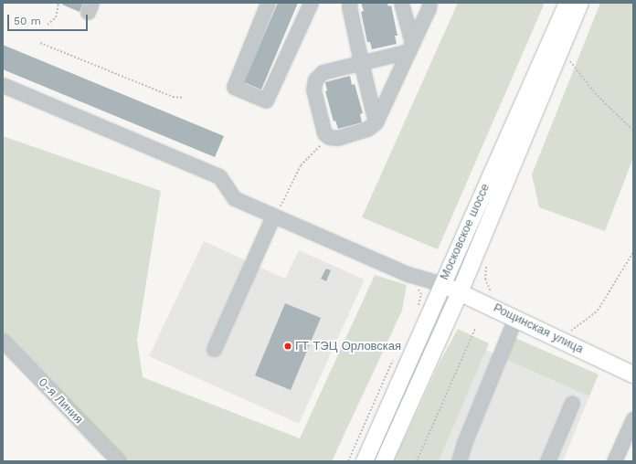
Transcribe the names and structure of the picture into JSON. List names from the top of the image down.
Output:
{
  "streets": {
    "main road": ["Московское шоссе", "Рощинская улица"],
    "lane": ["0-я Линия"]
  },
  "crossings": [
    ["Московское шоссе", "Рощинская улица"]
  ],
  "places": ["ГТ ТЭЦ Орловская"],
  "scale_bar": "50 m"
}
